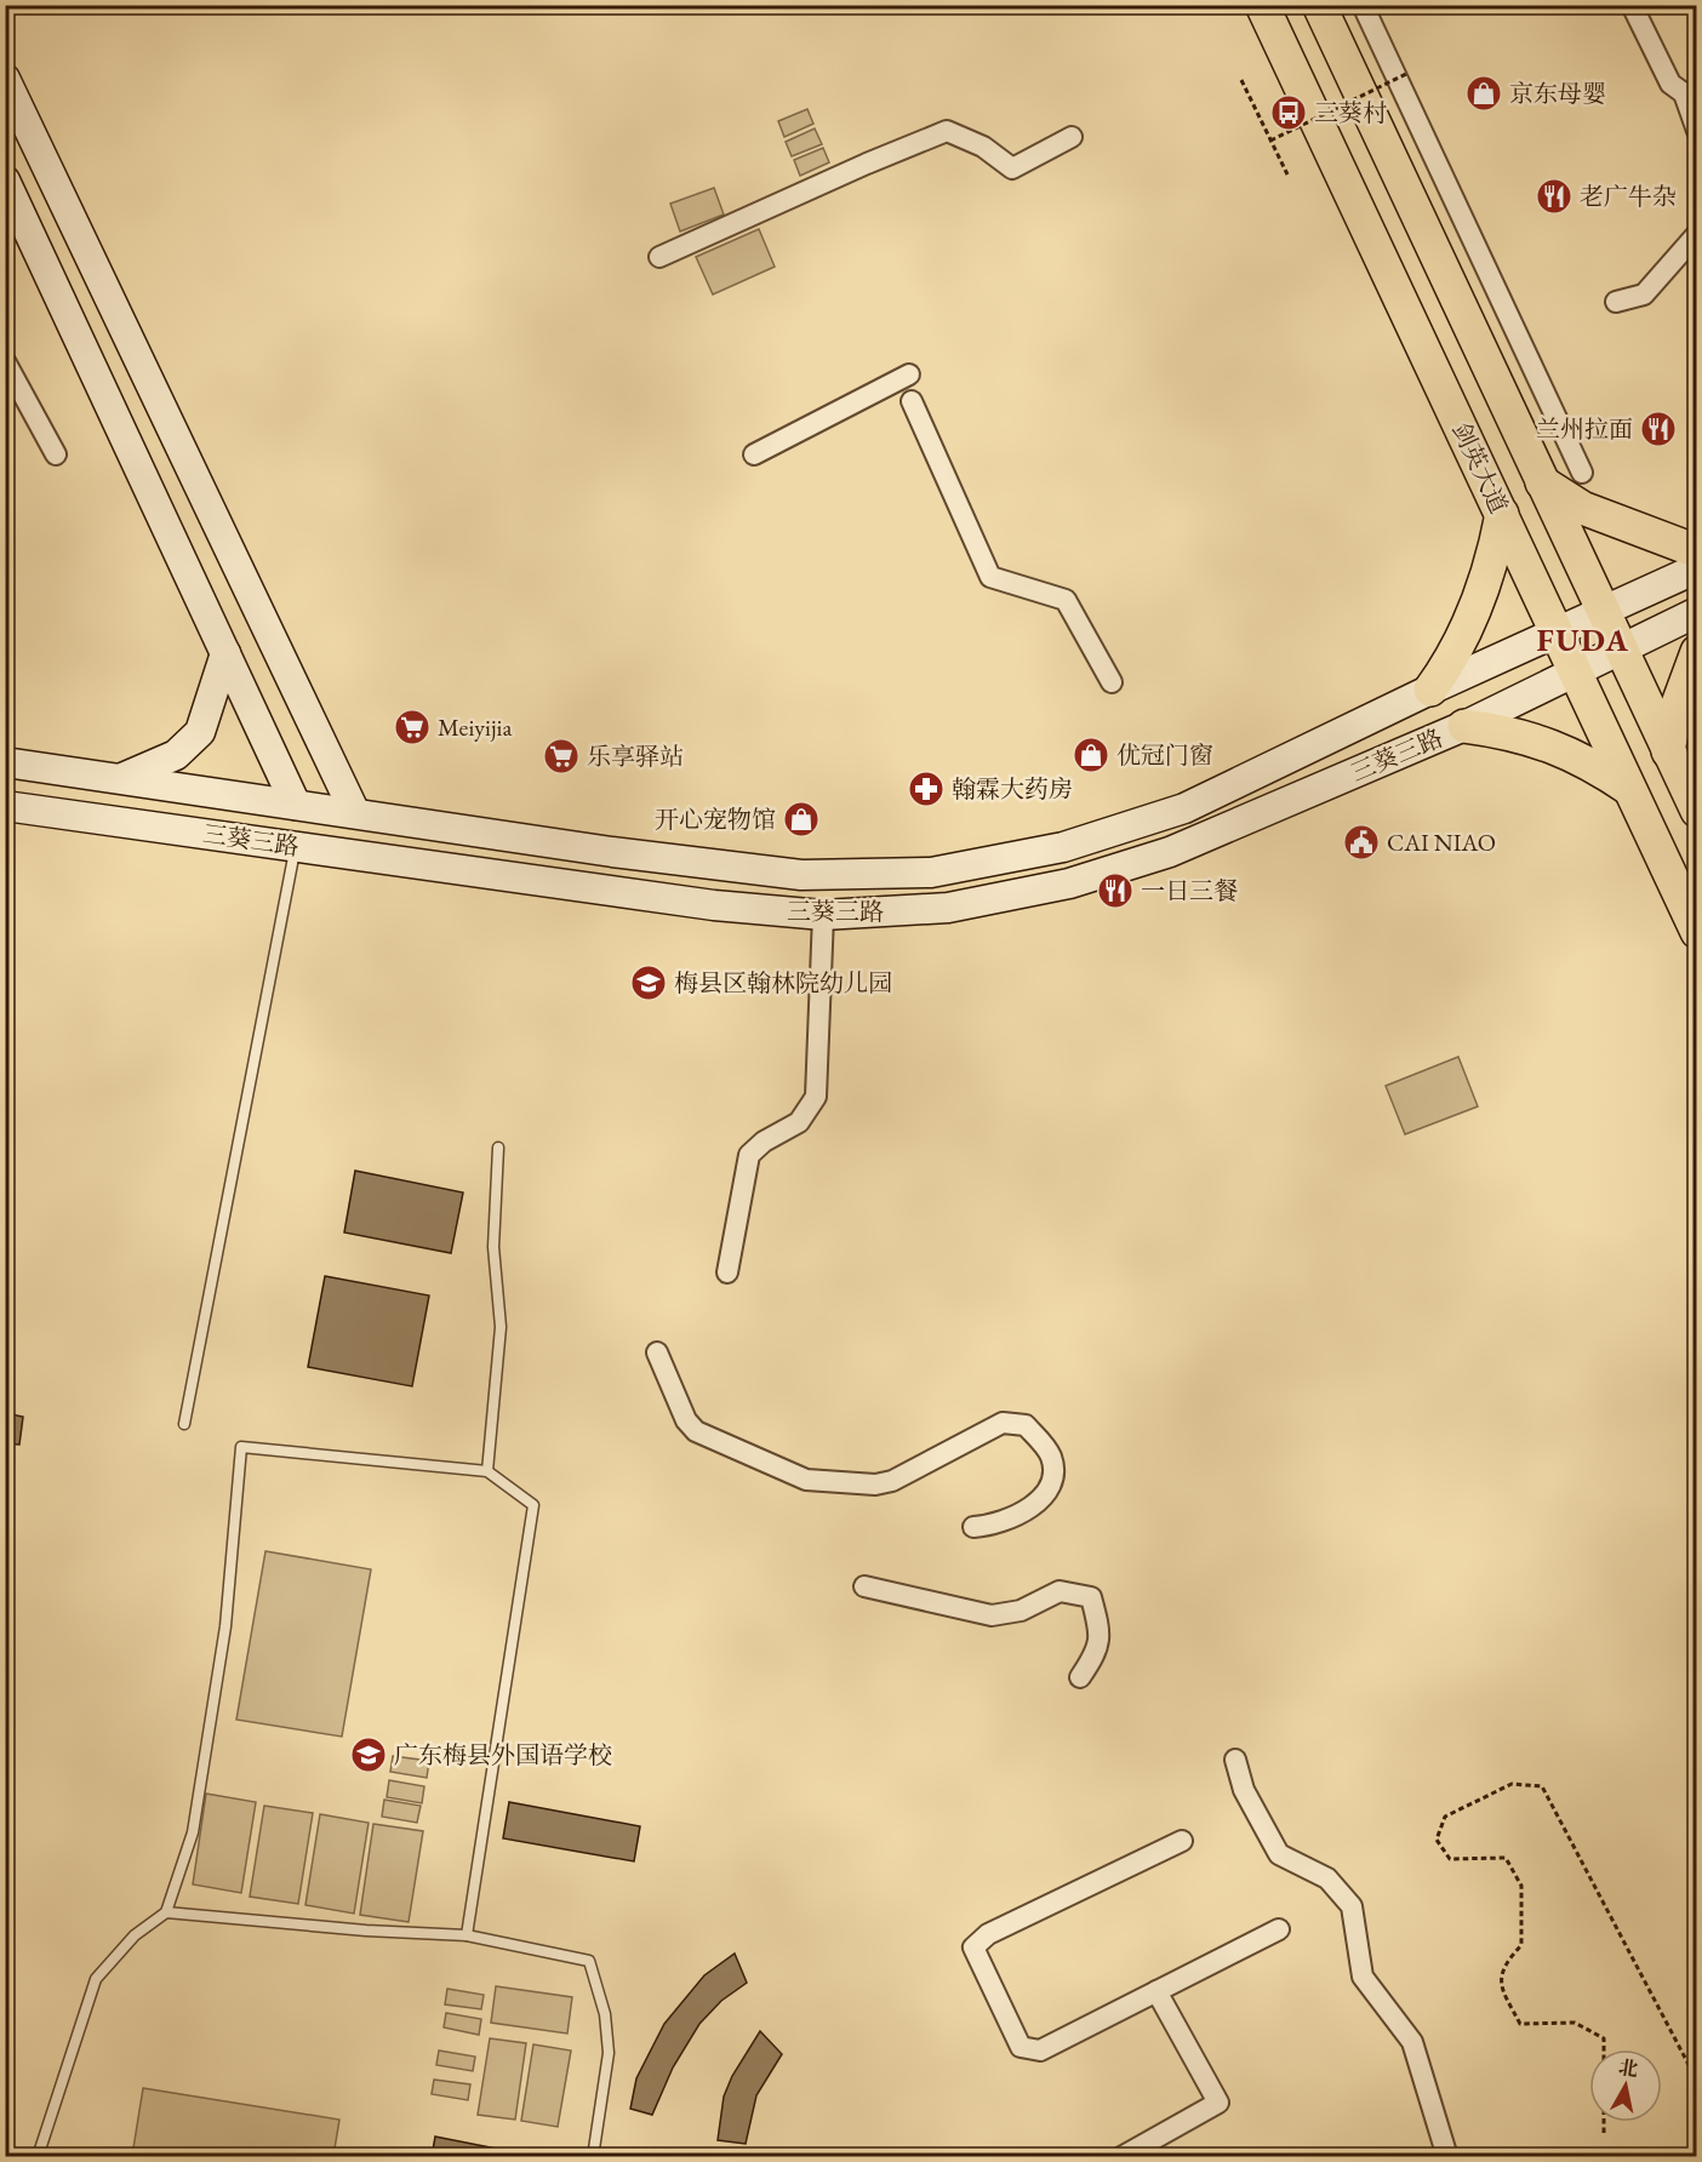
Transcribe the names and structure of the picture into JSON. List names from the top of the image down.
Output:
{
  "streets": {
    "main road": ["剑英大道"],
    "street": ["三葵三路"]
  },
  "crossings": [
    ["剑英大道", "三葵三路"]
  ],
  "districts": ["FUDA"],
  "places": {
    "shop": ["京东母婴", "优冠门窗", "开心宠物馆"],
    "bus stop": ["三葵村"],
    "restaurant": ["老广牛杂", "兰州拉面", "一日三餐"],
    "supermarket": ["Meiyijia", "乐享驿站"],
    "pharmacy": ["翰霖大药房"],
    "public building": ["CAI NIAO"],
    "school or university": ["梅县区翰林院幼儿园", "广东梅县外国语学校"]
  },
  "north": "top"
}
